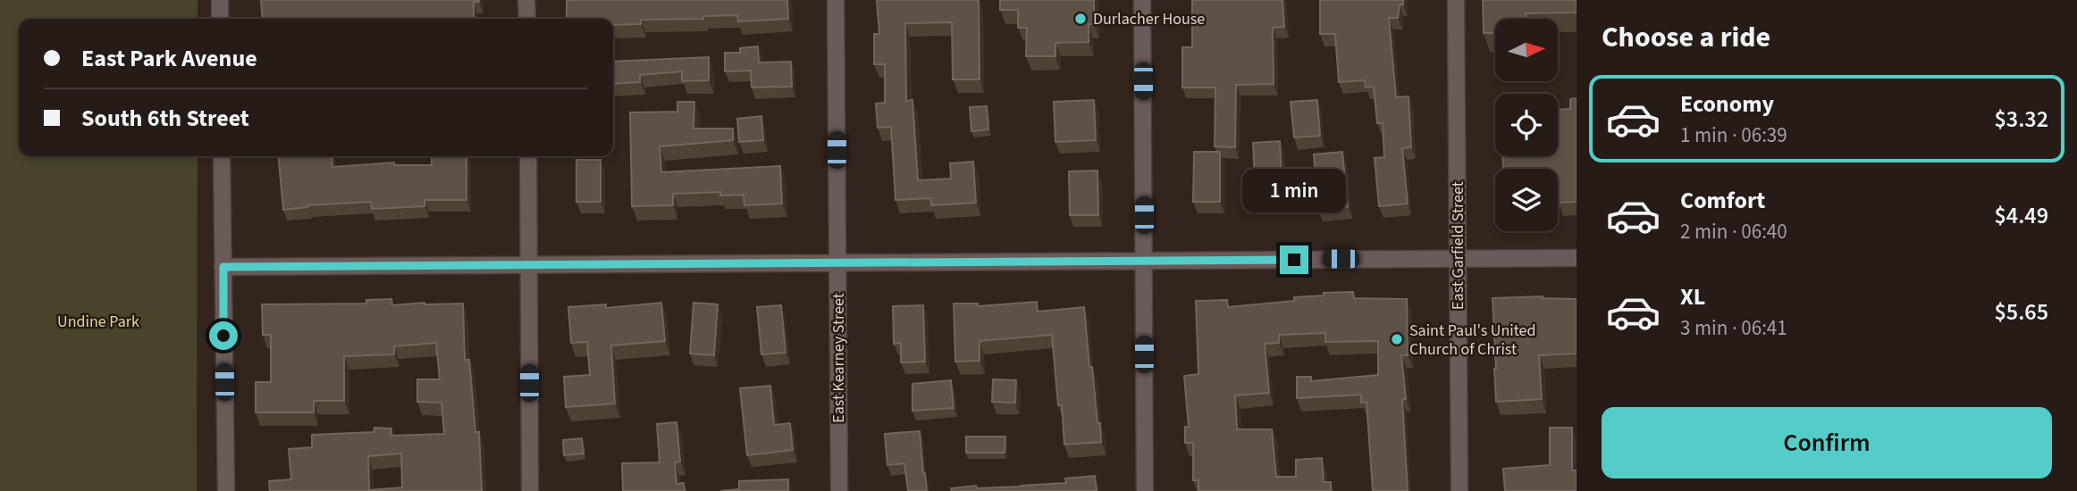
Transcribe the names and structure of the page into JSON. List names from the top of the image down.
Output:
{
  "streets": {
    "street": ["East Garfield Street", "East Kearney Street"]
  },
  "parks": ["Undine Park"],
  "places": ["Durlacher House", "Saint Paul's United Church of Christ"],
  "north": "right",
  "page": {
    "heading": "Choose a ride",
    "banner": ["East Park Avenue", "South 6th Street"],
    "list": [
      {
        "name": "Economy",
        "note": "1 min · 06:39",
        "value": "$3.32"
      },
      {
        "name": "Comfort",
        "note": "2 min · 06:40",
        "value": "$4.49"
      },
      {
        "name": "XL",
        "note": "3 min · 06:41",
        "value": "$5.65"
      }
    ],
    "bubble": "1 min",
    "buttons": "Confirm"
  }
}
